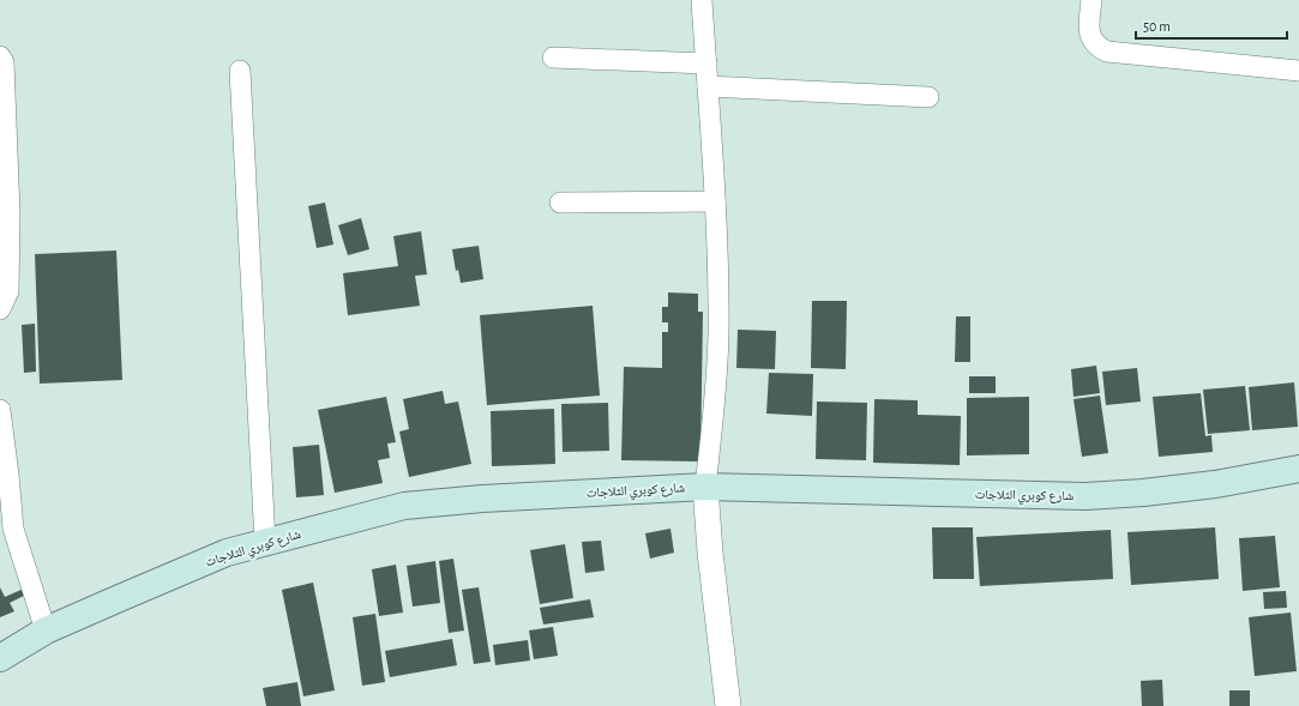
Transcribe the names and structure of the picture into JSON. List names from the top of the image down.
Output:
{
  "streets": {
    "main road": ["شارع كوبري الثلاجات"]
  },
  "scale_bar": "50 m"
}
